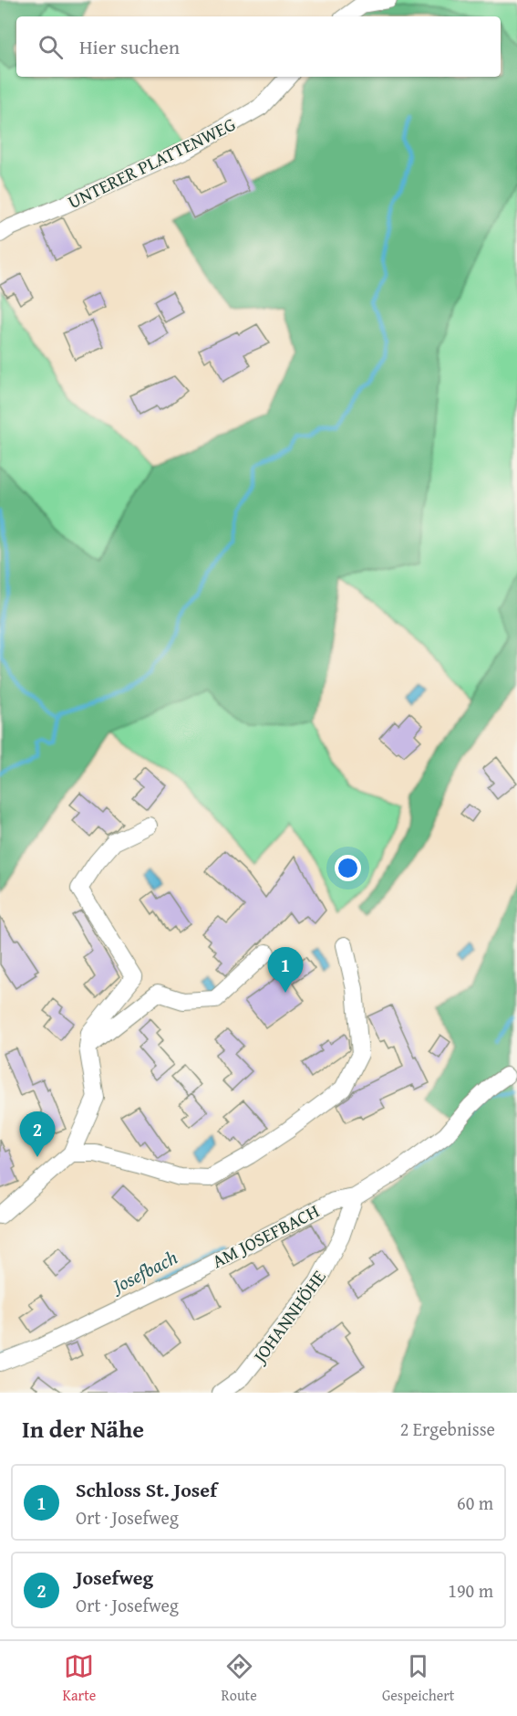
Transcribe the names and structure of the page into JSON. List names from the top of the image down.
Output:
{
  "streets": {
    "street": ["UNTERER PLATTENWEG", "AM JOSEFBACH", "JOHANNHÖHE"]
  },
  "crossings": [
    ["AM JOSEFBACH", "JOHANNHÖHE"]
  ],
  "water": ["Josefbach"],
  "page": {
    "search": "Hier suchen",
    "pins": ["1", "2"],
    "heading": ["In der Nähe", "2 Ergebnisse"],
    "list": [
      {
        "mark": "1",
        "name": "Schloss St. Josef",
        "note": "Ort · Josefweg",
        "value": "60 m"
      },
      {
        "mark": "2",
        "name": "Josefweg",
        "note": "Ort · Josefweg",
        "value": "190 m"
      }
    ],
    "nav": ["Karte", "Route", "Gespeichert"]
  }
}
